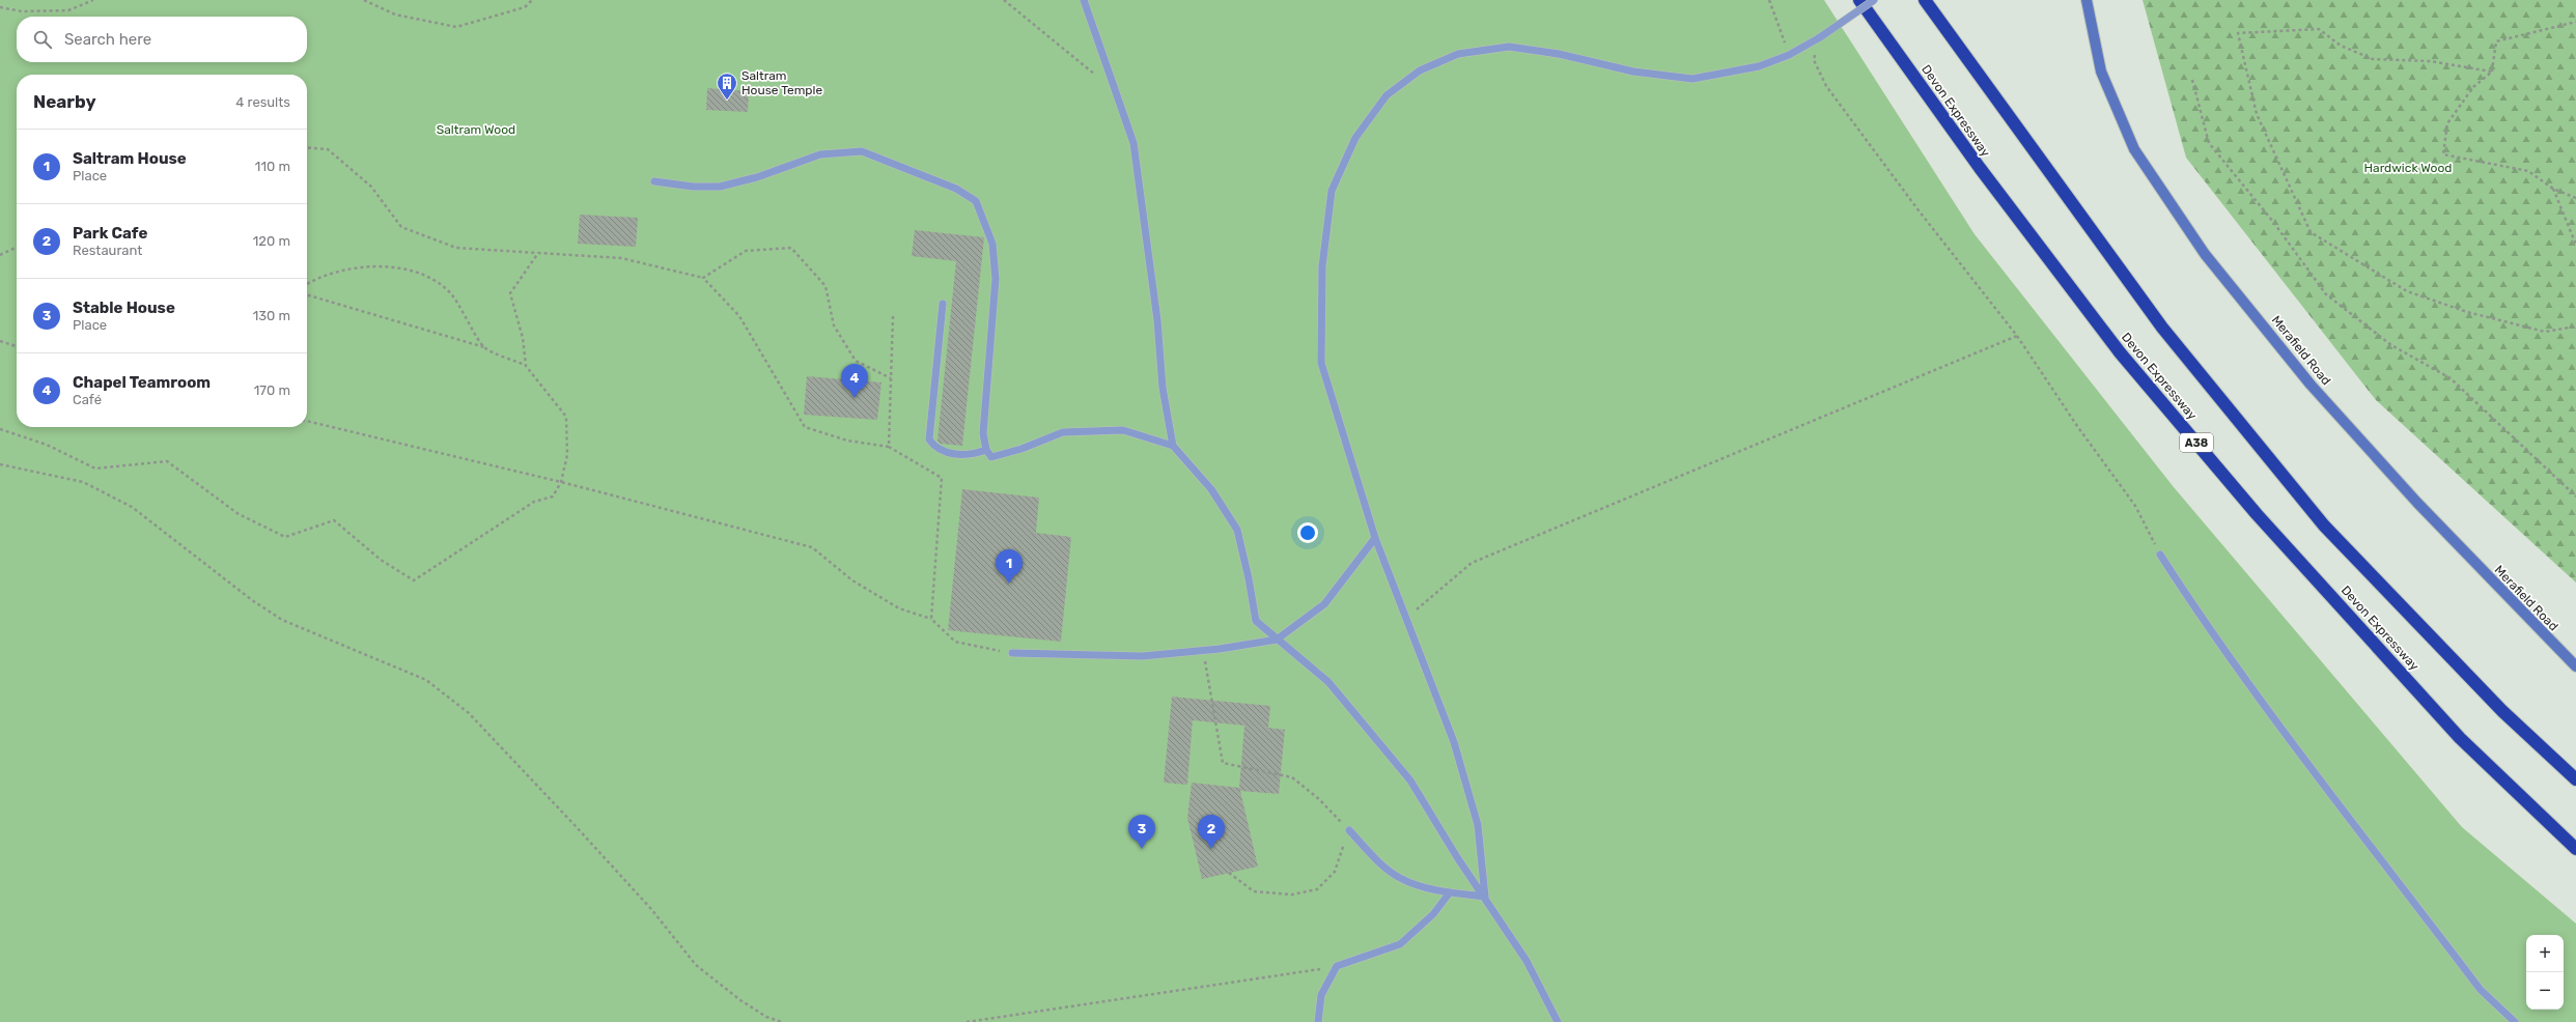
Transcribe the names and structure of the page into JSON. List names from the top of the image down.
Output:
{
  "streets": {
    "highway": ["Devon Expressway", "A38"],
    "street": ["Merafield Road"]
  },
  "parks": ["Saltram Wood", "Hardwick Wood"],
  "places": {
    "building": ["Saltram House Temple"]
  },
  "page": {
    "search": "Search here",
    "heading": ["Nearby", "4 results"],
    "list": [
      {
        "mark": "1",
        "name": "Saltram House",
        "note": "Place",
        "value": "110 m"
      },
      {
        "mark": "2",
        "name": "Park Cafe",
        "note": "Restaurant",
        "value": "120 m"
      },
      {
        "mark": "3",
        "name": "Stable House",
        "note": "Place",
        "value": "130 m"
      },
      {
        "mark": "4",
        "name": "Chapel Teamroom",
        "note": "Café",
        "value": "170 m"
      }
    ],
    "pins": [
      "4",
      "1",
      "2",
      "3"
    ],
    "map_buttons": ["+", "−"]
  }
}
